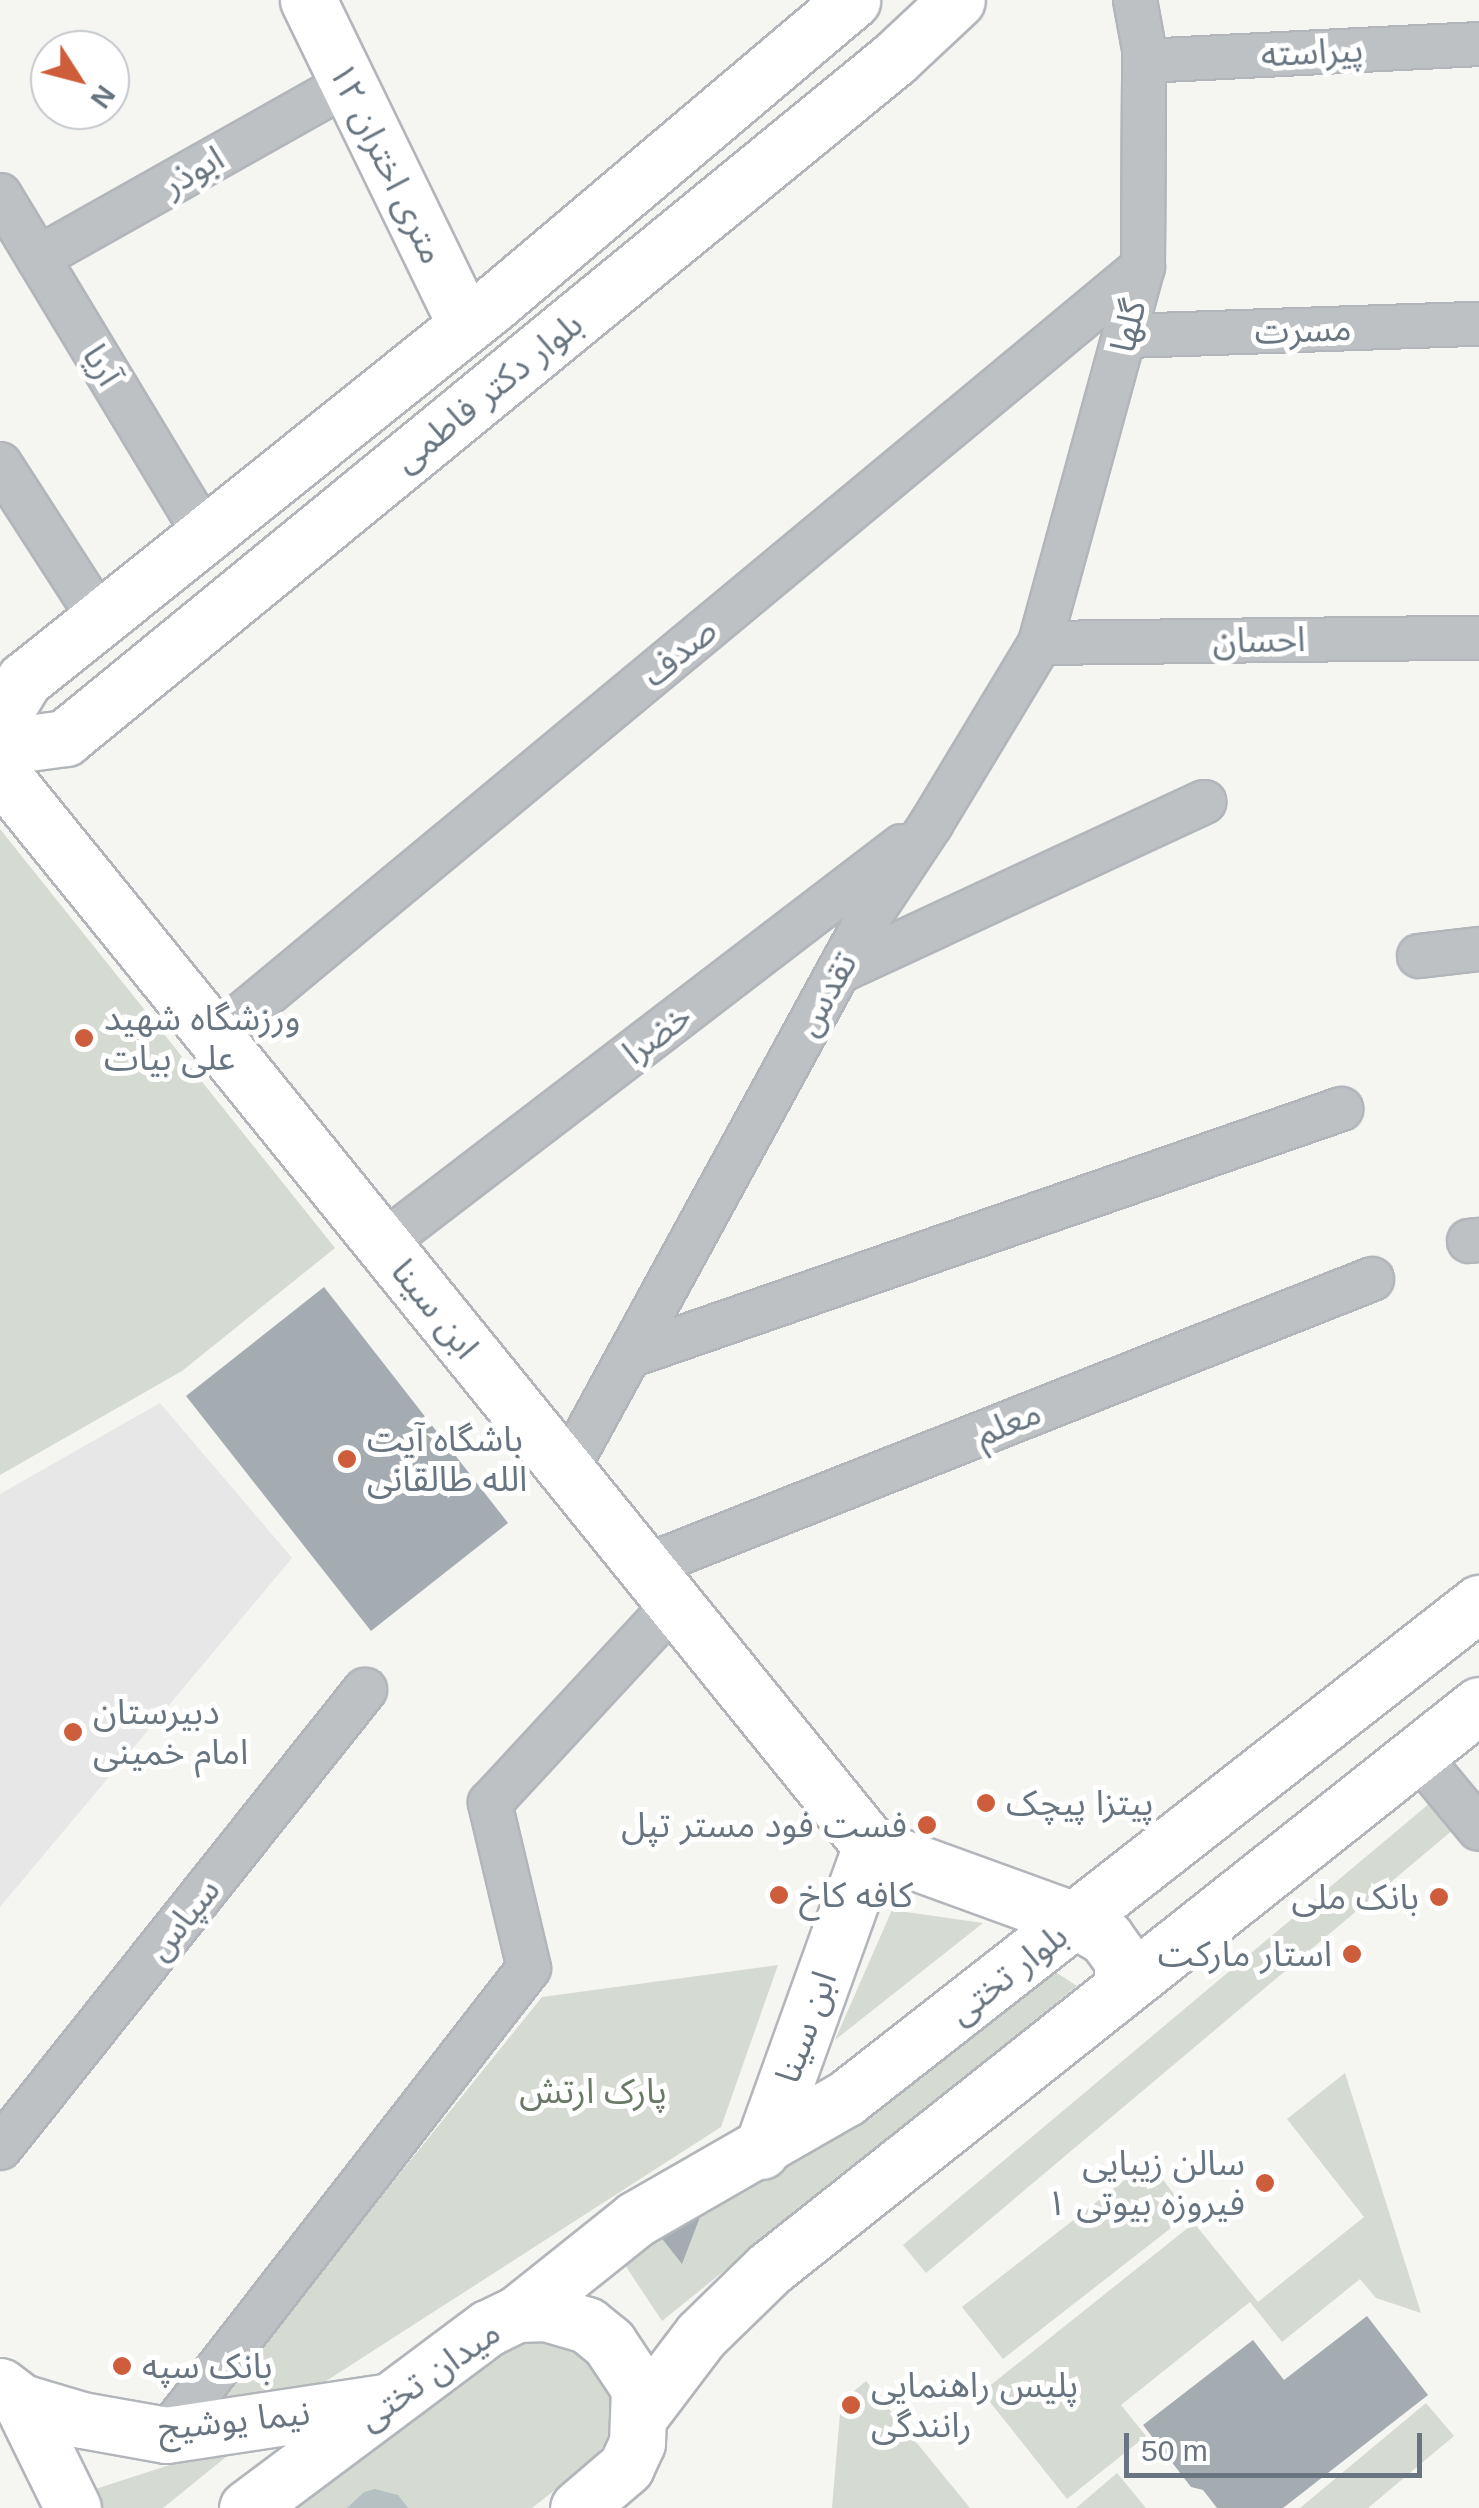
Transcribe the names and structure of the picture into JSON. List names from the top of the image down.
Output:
{
  "streets": {
    "main road": [
      "۱۲ متری اختران",
      "بلوار دکتر فاطمی",
      "ابن سینا",
      "بلوار تختی",
      "میدان تختی",
      "نیما یوشیج"
    ],
    "street": [
      "پیراسته",
      "ابوذر",
      "گلها",
      "مسرت",
      "آریا",
      "احسان",
      "صدف",
      "تقدس",
      "خضرا",
      "معلم",
      "سپاس"
    ]
  },
  "crossings": [
    ["پیراسته", "گلها"],
    ["۱۲ متری اختران", "ابوذر"],
    ["۱۲ متری اختران", "بلوار دکتر فاطمی"],
    ["ابوذر", "آریا"],
    ["گلها", "مسرت"],
    ["گلها", "احسان"],
    ["گلها", "صدف"],
    ["گلها", "تقدس"],
    ["آریا", "بلوار دکتر فاطمی"],
    ["احسان", "تقدس"],
    ["صدف", "ابن سینا"],
    ["تقدس", "خضرا"],
    ["تقدس", "ابن سینا"],
    ["خضرا", "ابن سینا"],
    ["ابن سینا", "معلم"],
    ["ابن سینا", "بلوار تختی"],
    ["بلوار تختی", "میدان تختی"],
    ["میدان تختی", "نیما یوشیج"]
  ],
  "parks": ["پارک ارتش"],
  "places": [
    "ورزشگاه شهید علی بیات",
    "باشگاه آیت الله طالقانی",
    "دبیرستان امام خمینی",
    "پیتزا پیچک",
    "فست فود مستر تپل",
    "کافه کاخ",
    "بانک ملی",
    "استار مارکت",
    "سالن زیبایی فیروزه بیوتی ۱",
    "بانک سپه",
    "پلیس راهنمایی رانندگی"
  ],
  "scale_bar": "50 m",
  "north": "bottom right"
}
